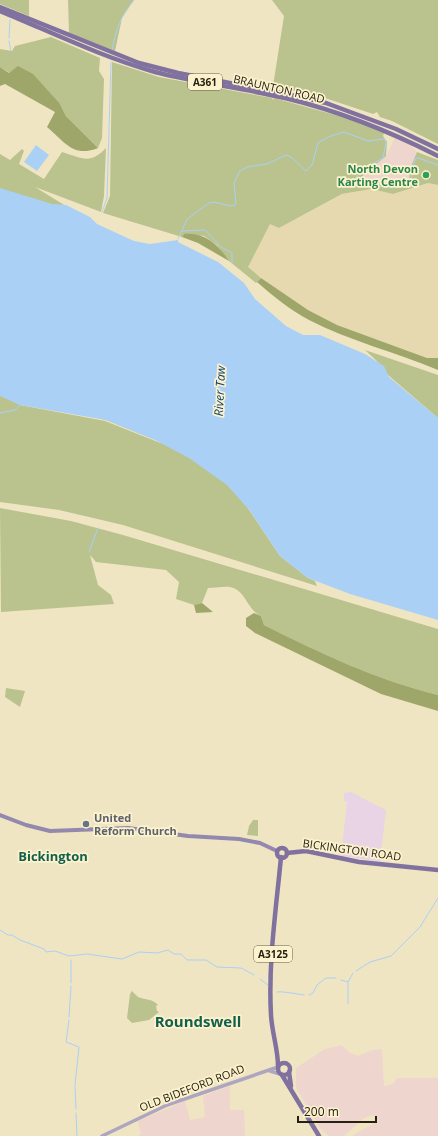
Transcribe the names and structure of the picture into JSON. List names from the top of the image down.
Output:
{
  "streets": {
    "main road": [
      "A361",
      "BRAUNTON ROAD",
      "BICKINGTON ROAD",
      "A3125"
    ],
    "street": ["OLD BIDEFORD ROAD"]
  },
  "crossings": [
    ["BICKINGTON ROAD", "A3125"],
    ["A3125", "OLD BIDEFORD ROAD"]
  ],
  "districts": ["Bickington", "Roundswell"],
  "water": ["River Taw"],
  "places": ["North Devon Karting Centre", "United Reform Church"],
  "scale_bar": "200 m"
}
